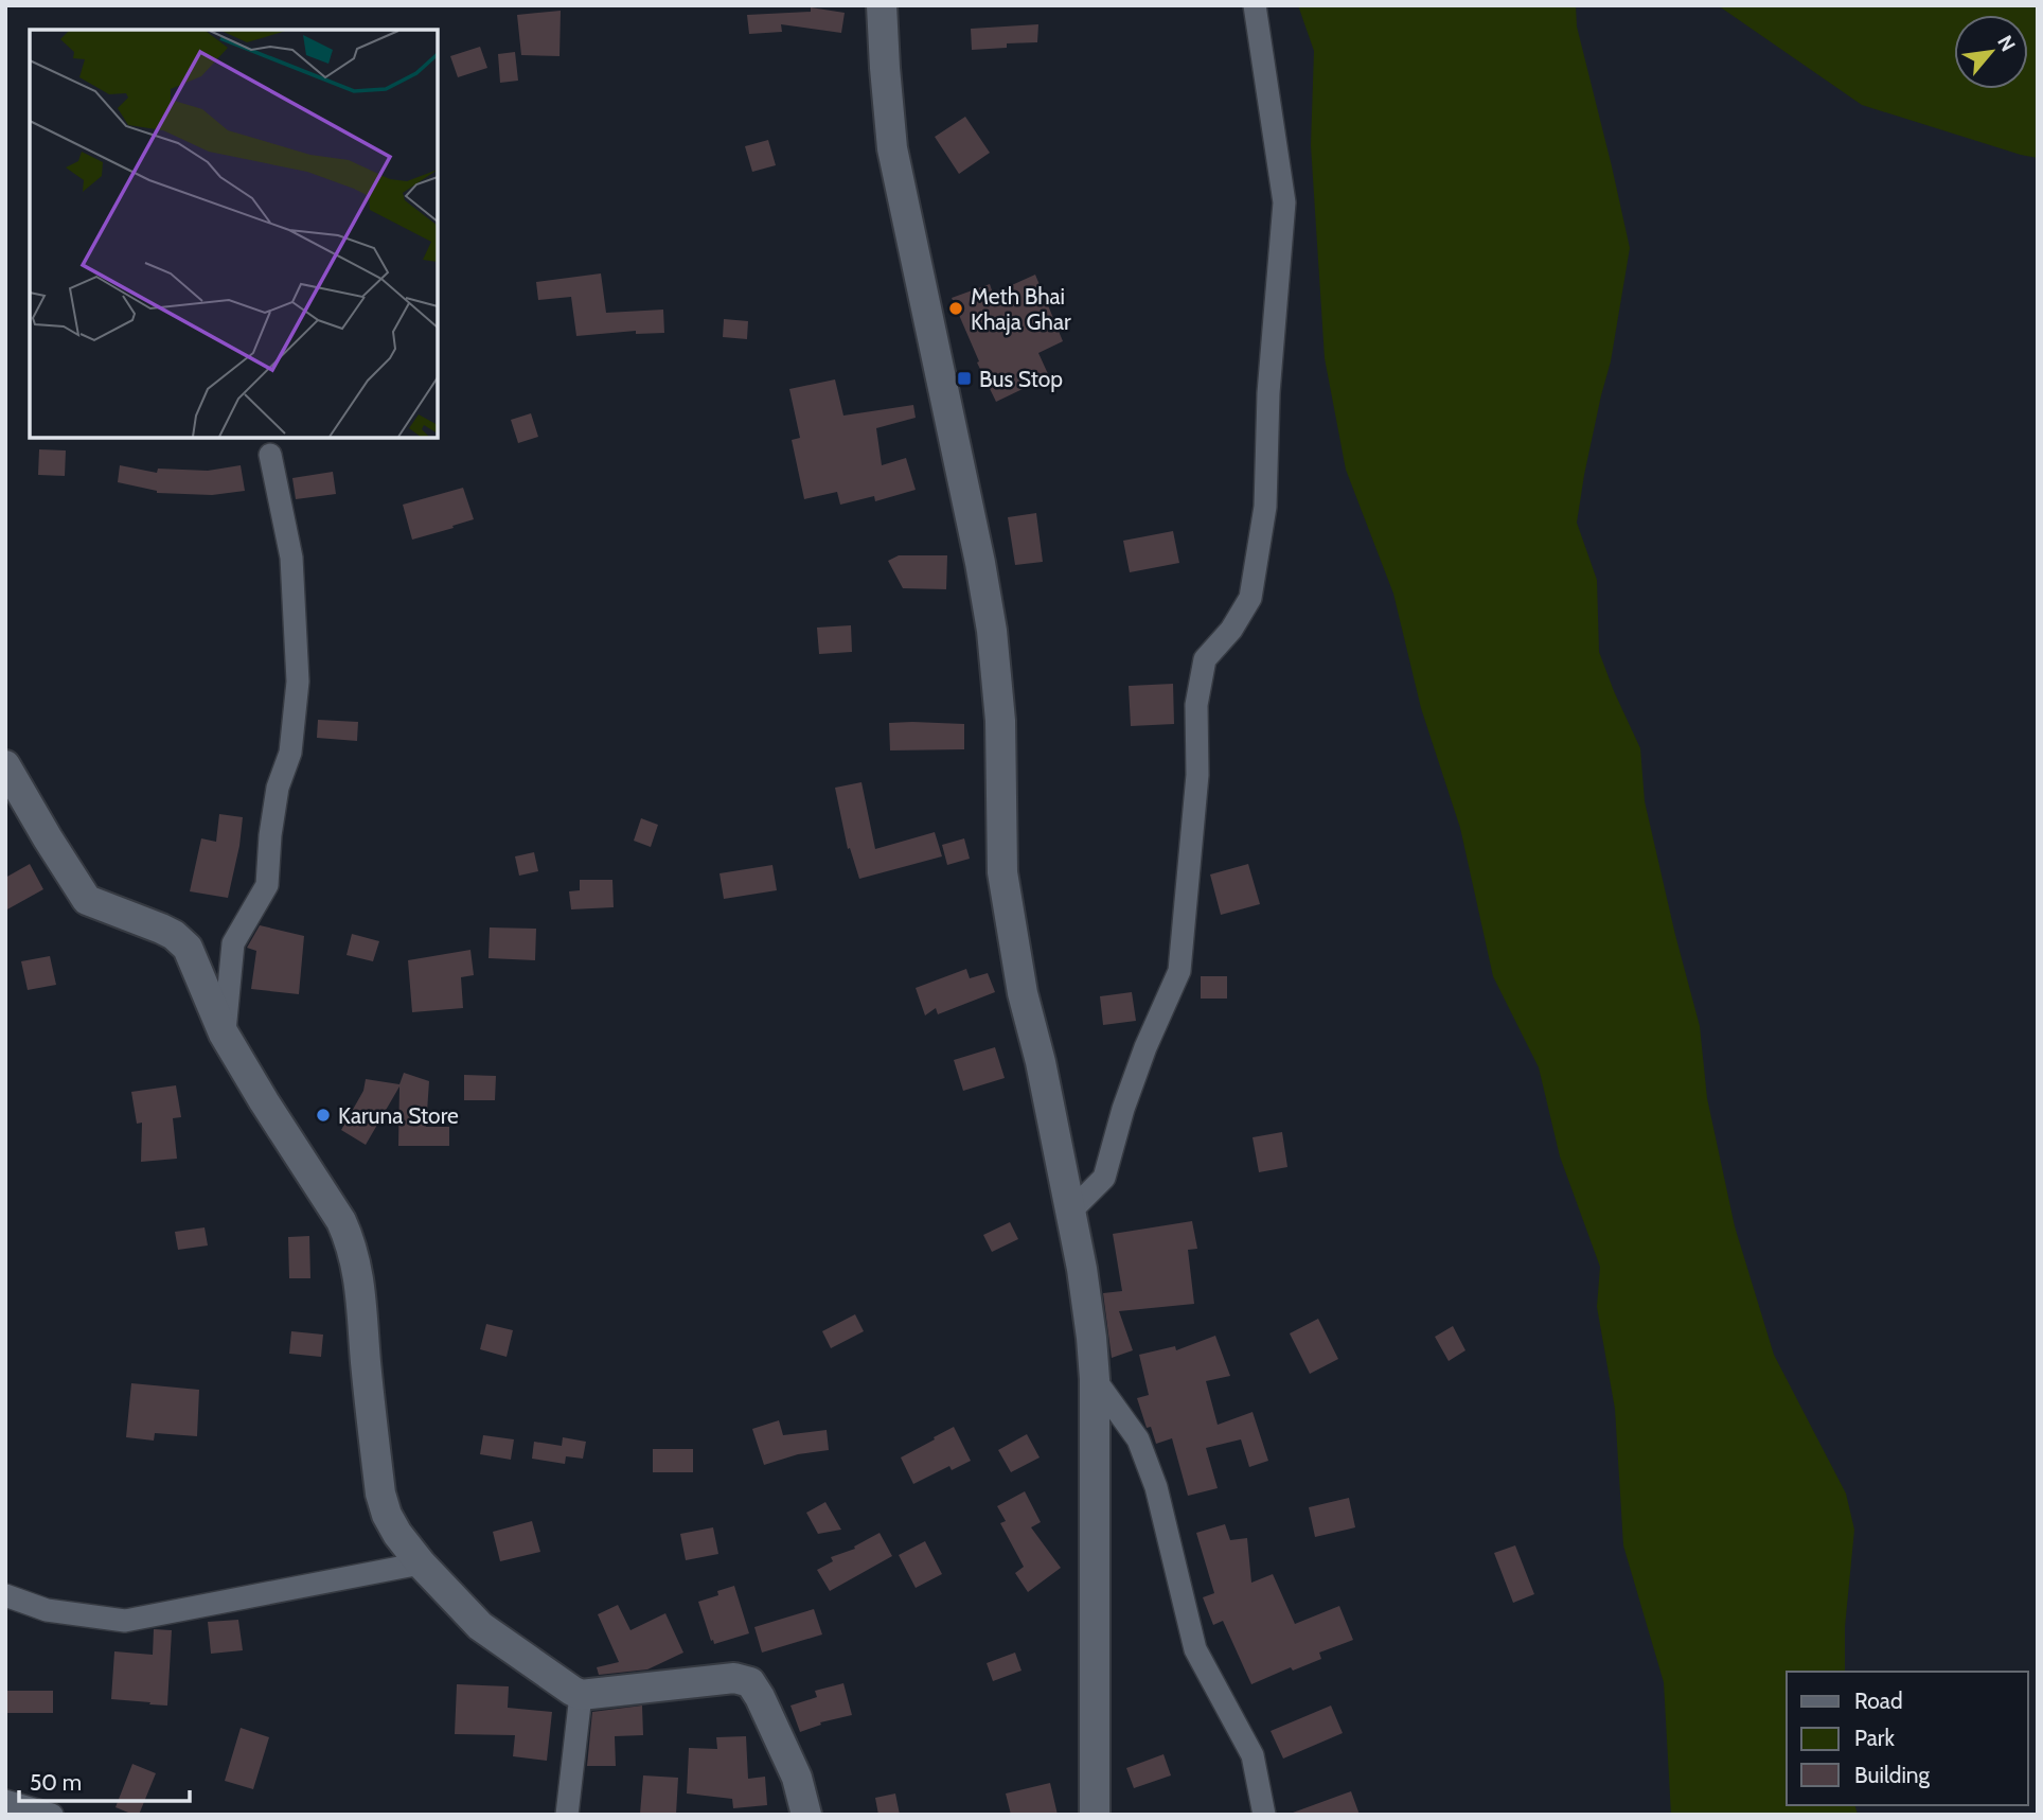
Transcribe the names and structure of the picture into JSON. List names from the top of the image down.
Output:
{
  "places": {
    "other": ["Meth Bhai Khaja Ghar", "Karuna Store"],
    "transit": ["Bus Stop"]
  },
  "legend": ["Road", "Park", "Building"],
  "scale_bar": "50 m",
  "north": "top right"
}
